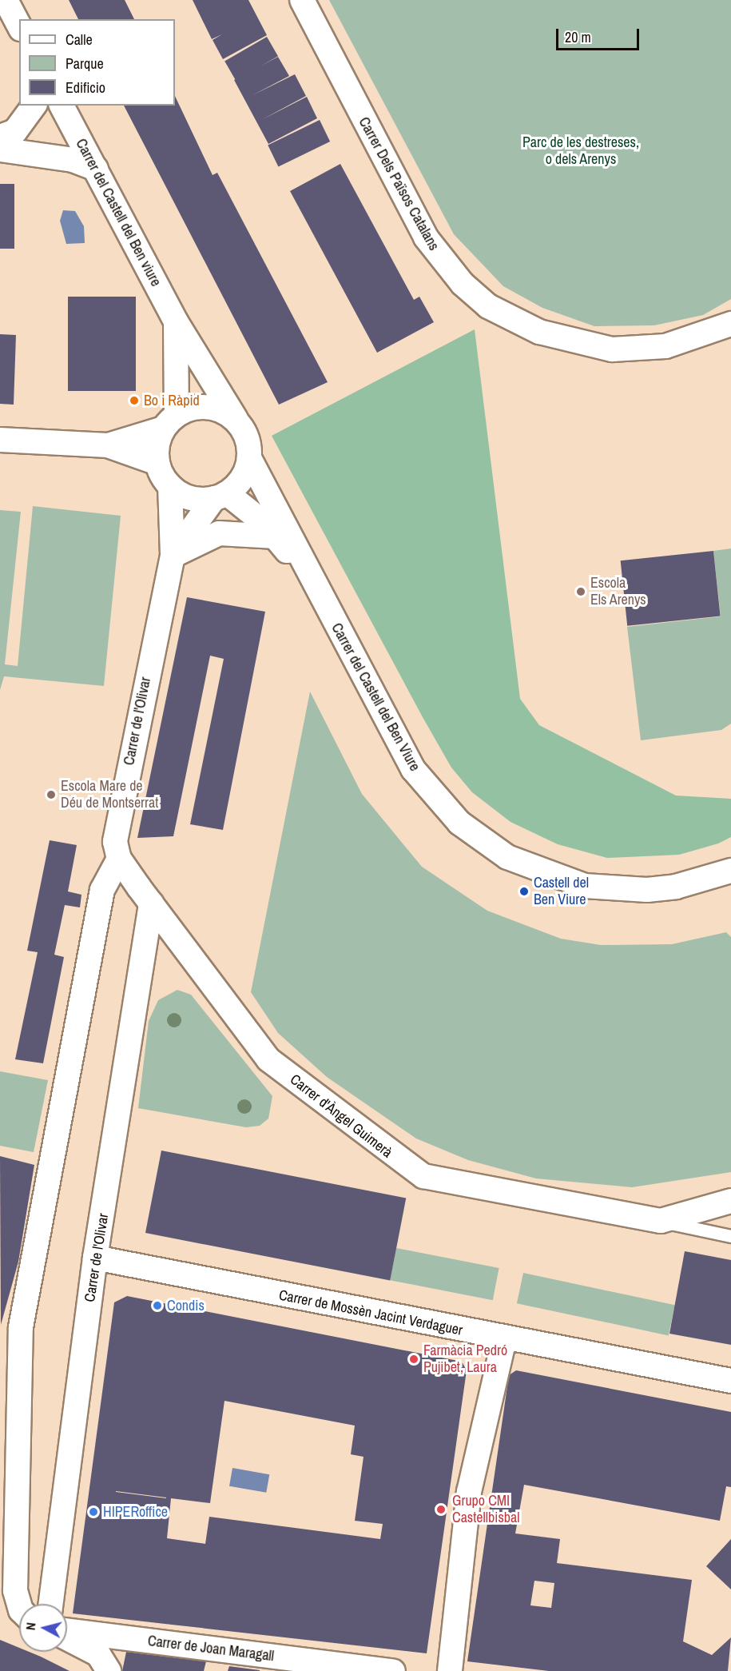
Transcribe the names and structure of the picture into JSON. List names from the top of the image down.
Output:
{
  "streets": {
    "street": [
      "Carrer Dels Països Catalans",
      "Carrer del Castell del Ben viure",
      "Carrer del Castell del Ben Viure",
      "Carrer de l'Olivar",
      "Carrer d'Àngel Guimerà",
      "Carrer de Mossèn Jacint Verdaguer",
      "Carrer de Joan Maragall"
    ]
  },
  "crossings": [
    ["Carrer del Castell del Ben viure", "Carrer del Castell del Ben Viure"],
    ["Carrer del Castell del Ben viure", "Carrer de l'Olivar"],
    ["Carrer del Castell del Ben Viure", "Carrer de l'Olivar"],
    ["Carrer de l'Olivar", "Carrer d'Àngel Guimerà"],
    ["Carrer de l'Olivar", "Carrer de Mossèn Jacint Verdaguer"]
  ],
  "parks": ["Parc de les destreses, o dels Arenys"],
  "places": [
    "Bo i Ràpid",
    "Escola Els Arenys",
    "Escola Mare de Déu de Montserrat",
    "Castell del Ben Viure",
    "Condis",
    "Farmàcia Pedró Pujibet, Laura",
    "Grupo CMI Castellbisbal",
    "HIPERoffice"
  ],
  "legend": ["Calle", "Parque", "Edificio"],
  "scale_bar": "20 m",
  "north": "left"
}
